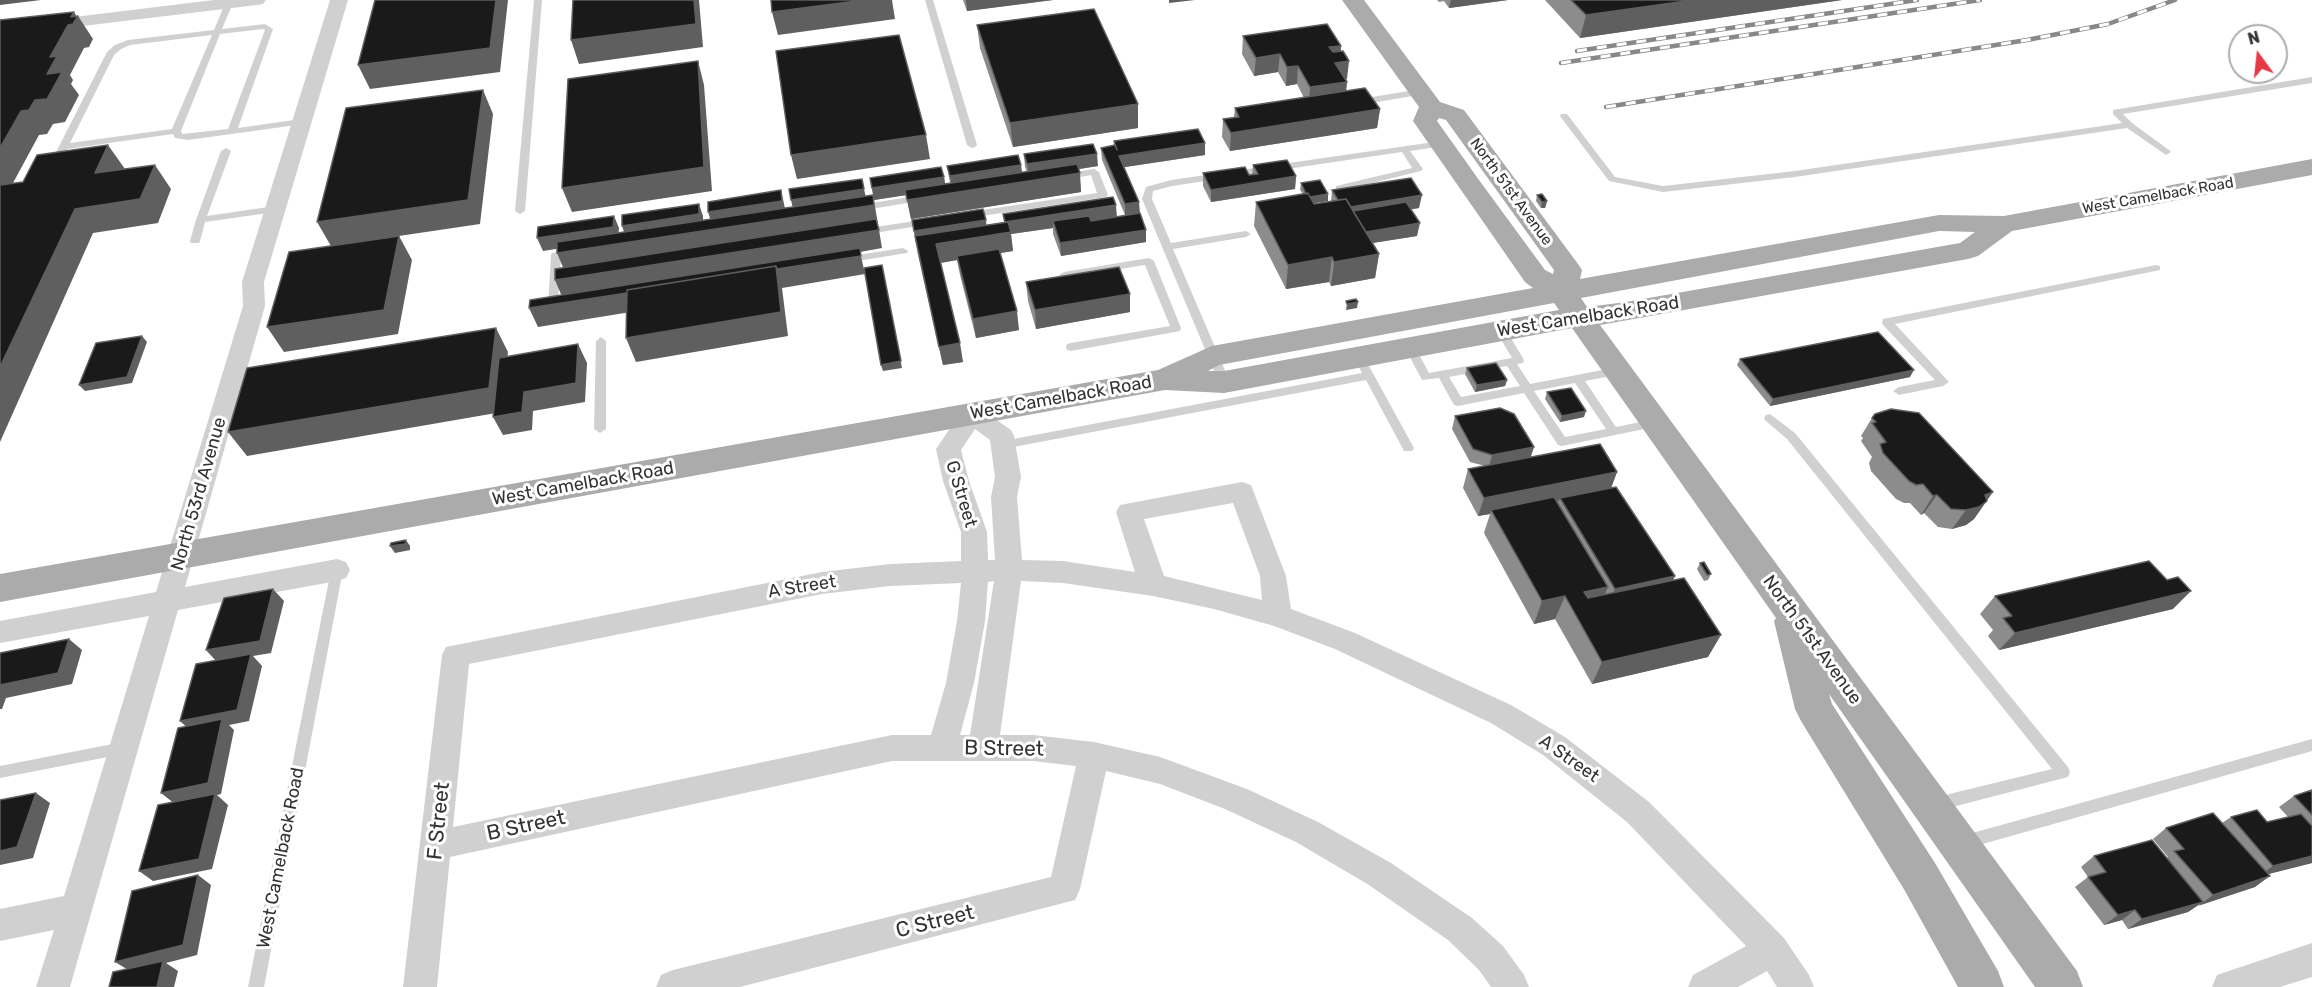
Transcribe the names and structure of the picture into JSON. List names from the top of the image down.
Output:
{
  "streets": {
    "main road": ["North 51st Avenue", "West Camelback Road"],
    "street": [
      "North 53rd Avenue",
      "G Street",
      "A Street",
      "B Street",
      "F Street",
      "C Street"
    ]
  },
  "crossings": [
    ["North 51st Avenue", "West Camelback Road"],
    ["West Camelback Road", "North 53rd Avenue"],
    ["West Camelback Road", "G Street"],
    ["G Street", "A Street"],
    ["G Street", "B Street"],
    ["A Street", "F Street"],
    ["B Street", "F Street"],
    ["B Street", "C Street"]
  ],
  "north": "top"
}
